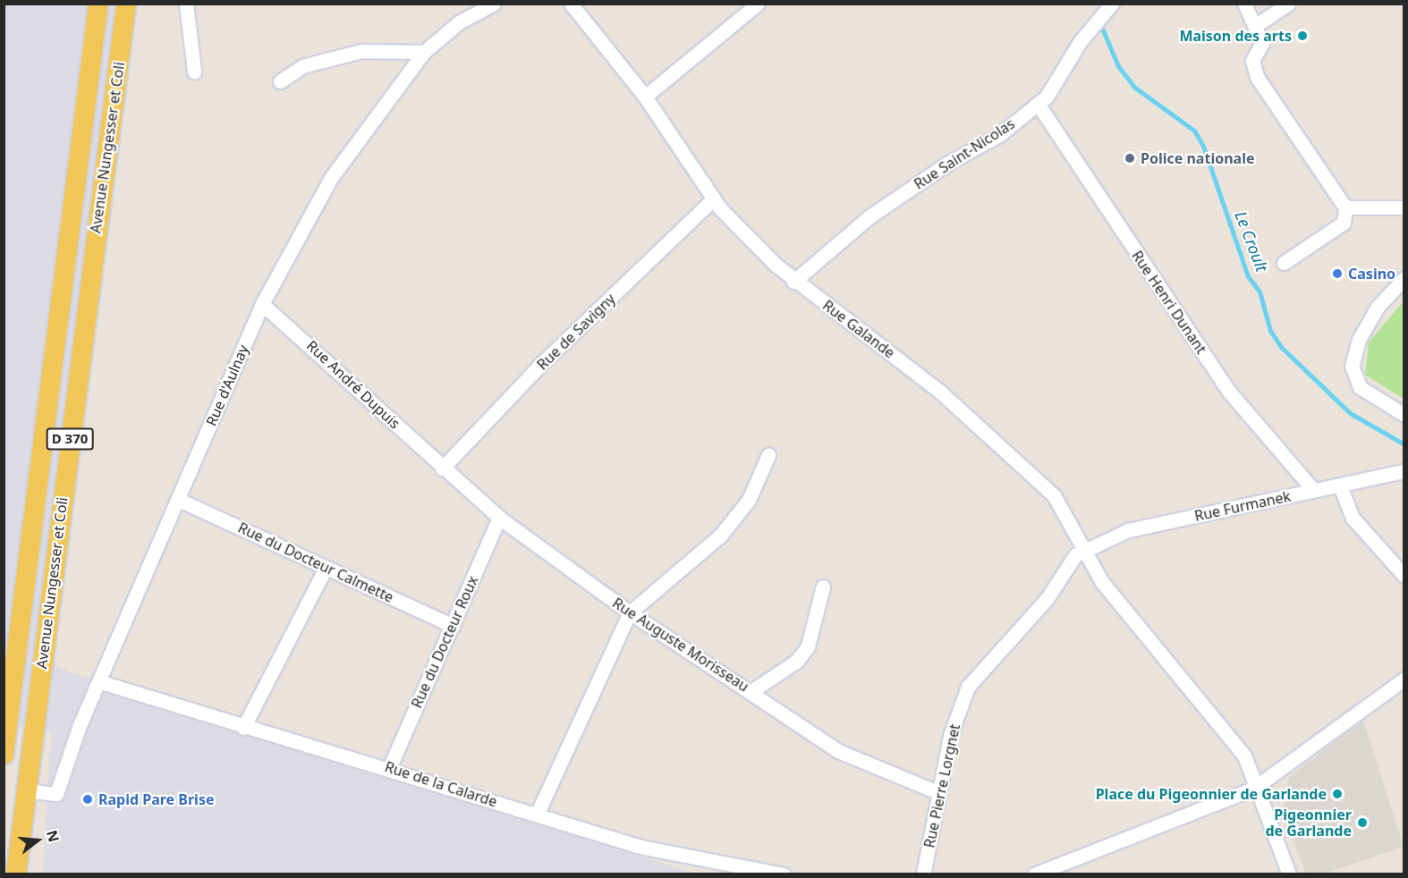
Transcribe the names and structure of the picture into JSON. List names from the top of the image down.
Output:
{
  "streets": {
    "main road": ["Avenue Nungesser et Coli", "D 370"],
    "street": [
      "Rue Saint-Nicolas",
      "Rue Henri Dunant",
      "Rue Galande",
      "Rue de Savigny",
      "Rue André Dupuis",
      "Rue d'Aulnay",
      "Rue Furmanek",
      "Rue du Docteur Calmette",
      "Rue du Docteur Roux",
      "Rue Auguste Morisseau",
      "Rue de la Calarde",
      "Rue Pierre Lorgnet"
    ]
  },
  "crossings": [
    ["Avenue Nungesser et Coli", "Rue d'Aulnay"],
    ["Rue Saint-Nicolas", "Rue Henri Dunant"],
    ["Rue Saint-Nicolas", "Rue Galande"],
    ["Rue Henri Dunant", "Rue Furmanek"],
    ["Rue Galande", "Rue de Savigny"],
    ["Rue Galande", "Rue Furmanek"],
    ["Rue Galande", "Rue Pierre Lorgnet"],
    ["Rue de Savigny", "Rue André Dupuis"],
    ["Rue de Savigny", "Rue Auguste Morisseau"],
    ["Rue André Dupuis", "Rue d'Aulnay"],
    ["Rue André Dupuis", "Rue Auguste Morisseau"],
    ["Rue d'Aulnay", "Rue du Docteur Calmette"],
    ["Rue d'Aulnay", "Rue de la Calarde"],
    ["Rue Furmanek", "Rue Pierre Lorgnet"],
    ["Rue du Docteur Calmette", "Rue du Docteur Roux"],
    ["Rue du Docteur Roux", "Rue Auguste Morisseau"],
    ["Rue du Docteur Roux", "Rue de la Calarde"],
    ["Rue Auguste Morisseau", "Rue Pierre Lorgnet"]
  ],
  "water": ["Le Croult"],
  "places": [
    "Maison des arts",
    "Police nationale",
    "Casino",
    "Place du Pigeonnier de Garlande",
    "Rapid Pare Brise",
    "Pigeonnier de Garlande"
  ],
  "north": "right"
}
